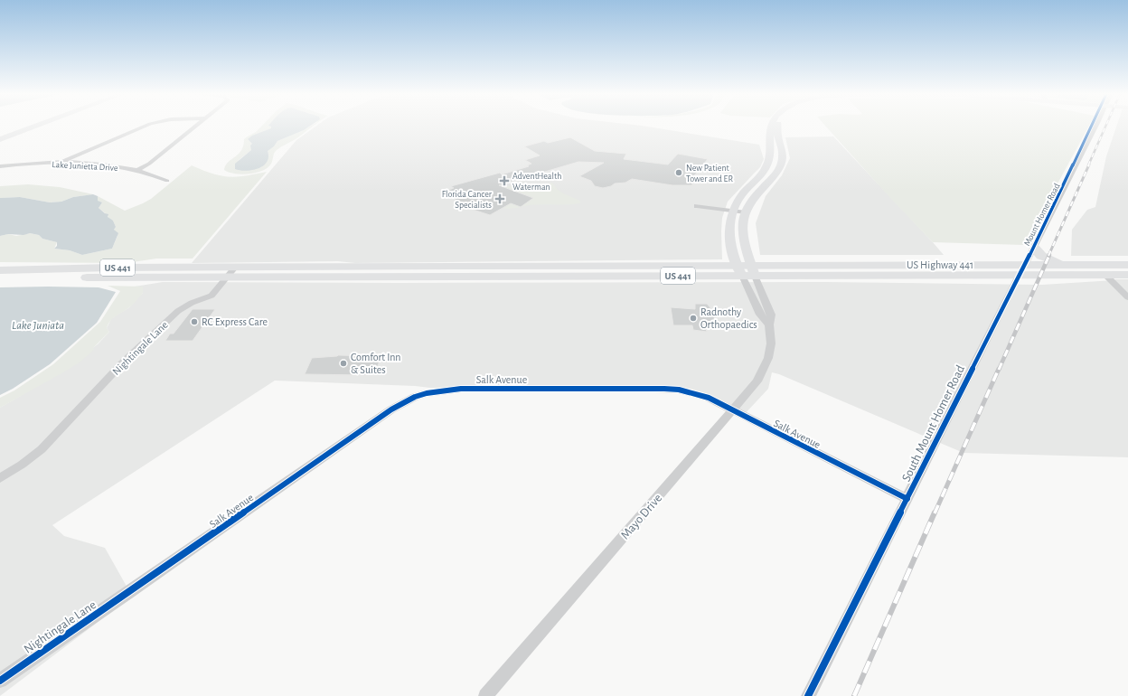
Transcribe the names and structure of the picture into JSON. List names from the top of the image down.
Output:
{
  "streets": {
    "main road": ["US Highway 441", "US 441"],
    "street": [
      "Lake Junietta Drive",
      "Mount Homer Road",
      "Nightingale Lane",
      "Salk Avenue",
      "South Mount Homer Road",
      "Mayo Drive"
    ]
  },
  "crossings": [
    ["Mount Homer Road", "US Highway 441"],
    ["Mount Homer Road", "US 441"],
    ["Mount Homer Road", "South Mount Homer Road"],
    ["US Highway 441", "US 441"],
    ["US Highway 441", "South Mount Homer Road"],
    ["US Highway 441", "Mayo Drive"],
    ["US 441", "Nightingale Lane"],
    ["US 441", "South Mount Homer Road"],
    ["US 441", "Mayo Drive"],
    ["Nightingale Lane", "Salk Avenue"],
    ["Salk Avenue", "South Mount Homer Road"],
    ["Salk Avenue", "Mayo Drive"]
  ],
  "water": ["Lake Juniata"],
  "places": {
    "other": [
      "New Patient Tower and ER",
      "Radnothy Orthopaedics",
      "RC Express Care",
      "Comfort Inn & Suites"
    ],
    "health": ["AdventHealth Waterman", "Florida Cancer Specialists"]
  }
}
